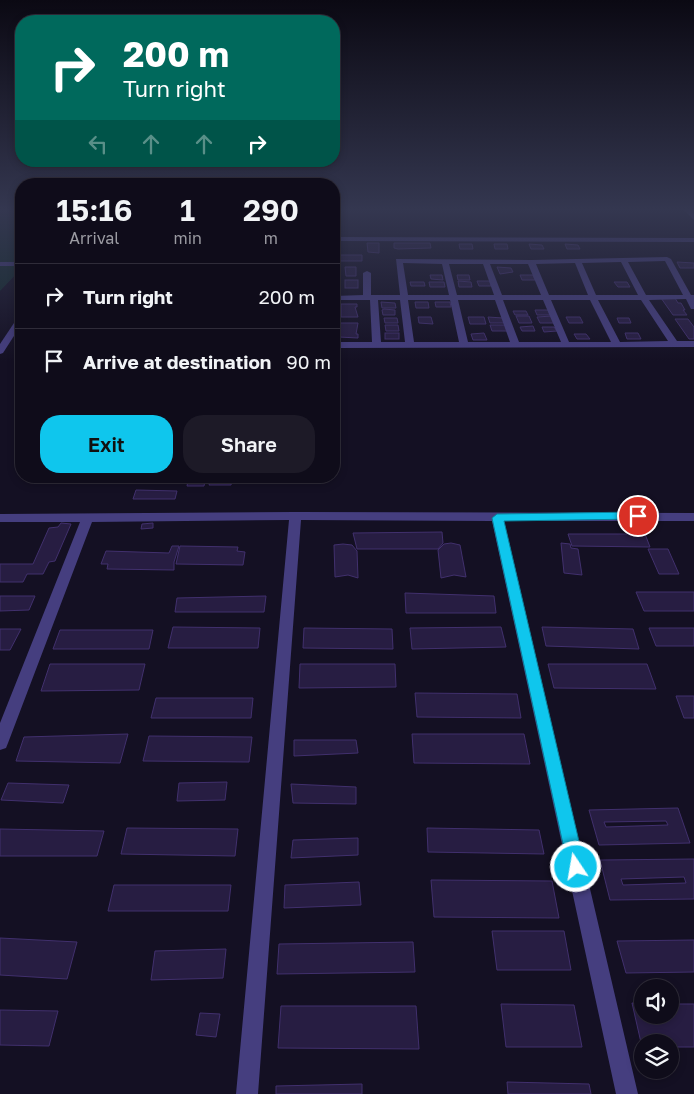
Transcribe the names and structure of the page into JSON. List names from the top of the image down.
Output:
{
  "page": {
    "turn": ["200 m", "Turn right"],
    "eta": [
      "15:16",
      "Arrival",
      "1",
      "min",
      "290",
      "m"
    ],
    "list": [
      {
        "name": "Turn right",
        "value": "200 m"
      },
      {
        "name": "Arrive at destination",
        "value": "90 m"
      }
    ],
    "buttons": ["Exit", "Share"]
  }
}
